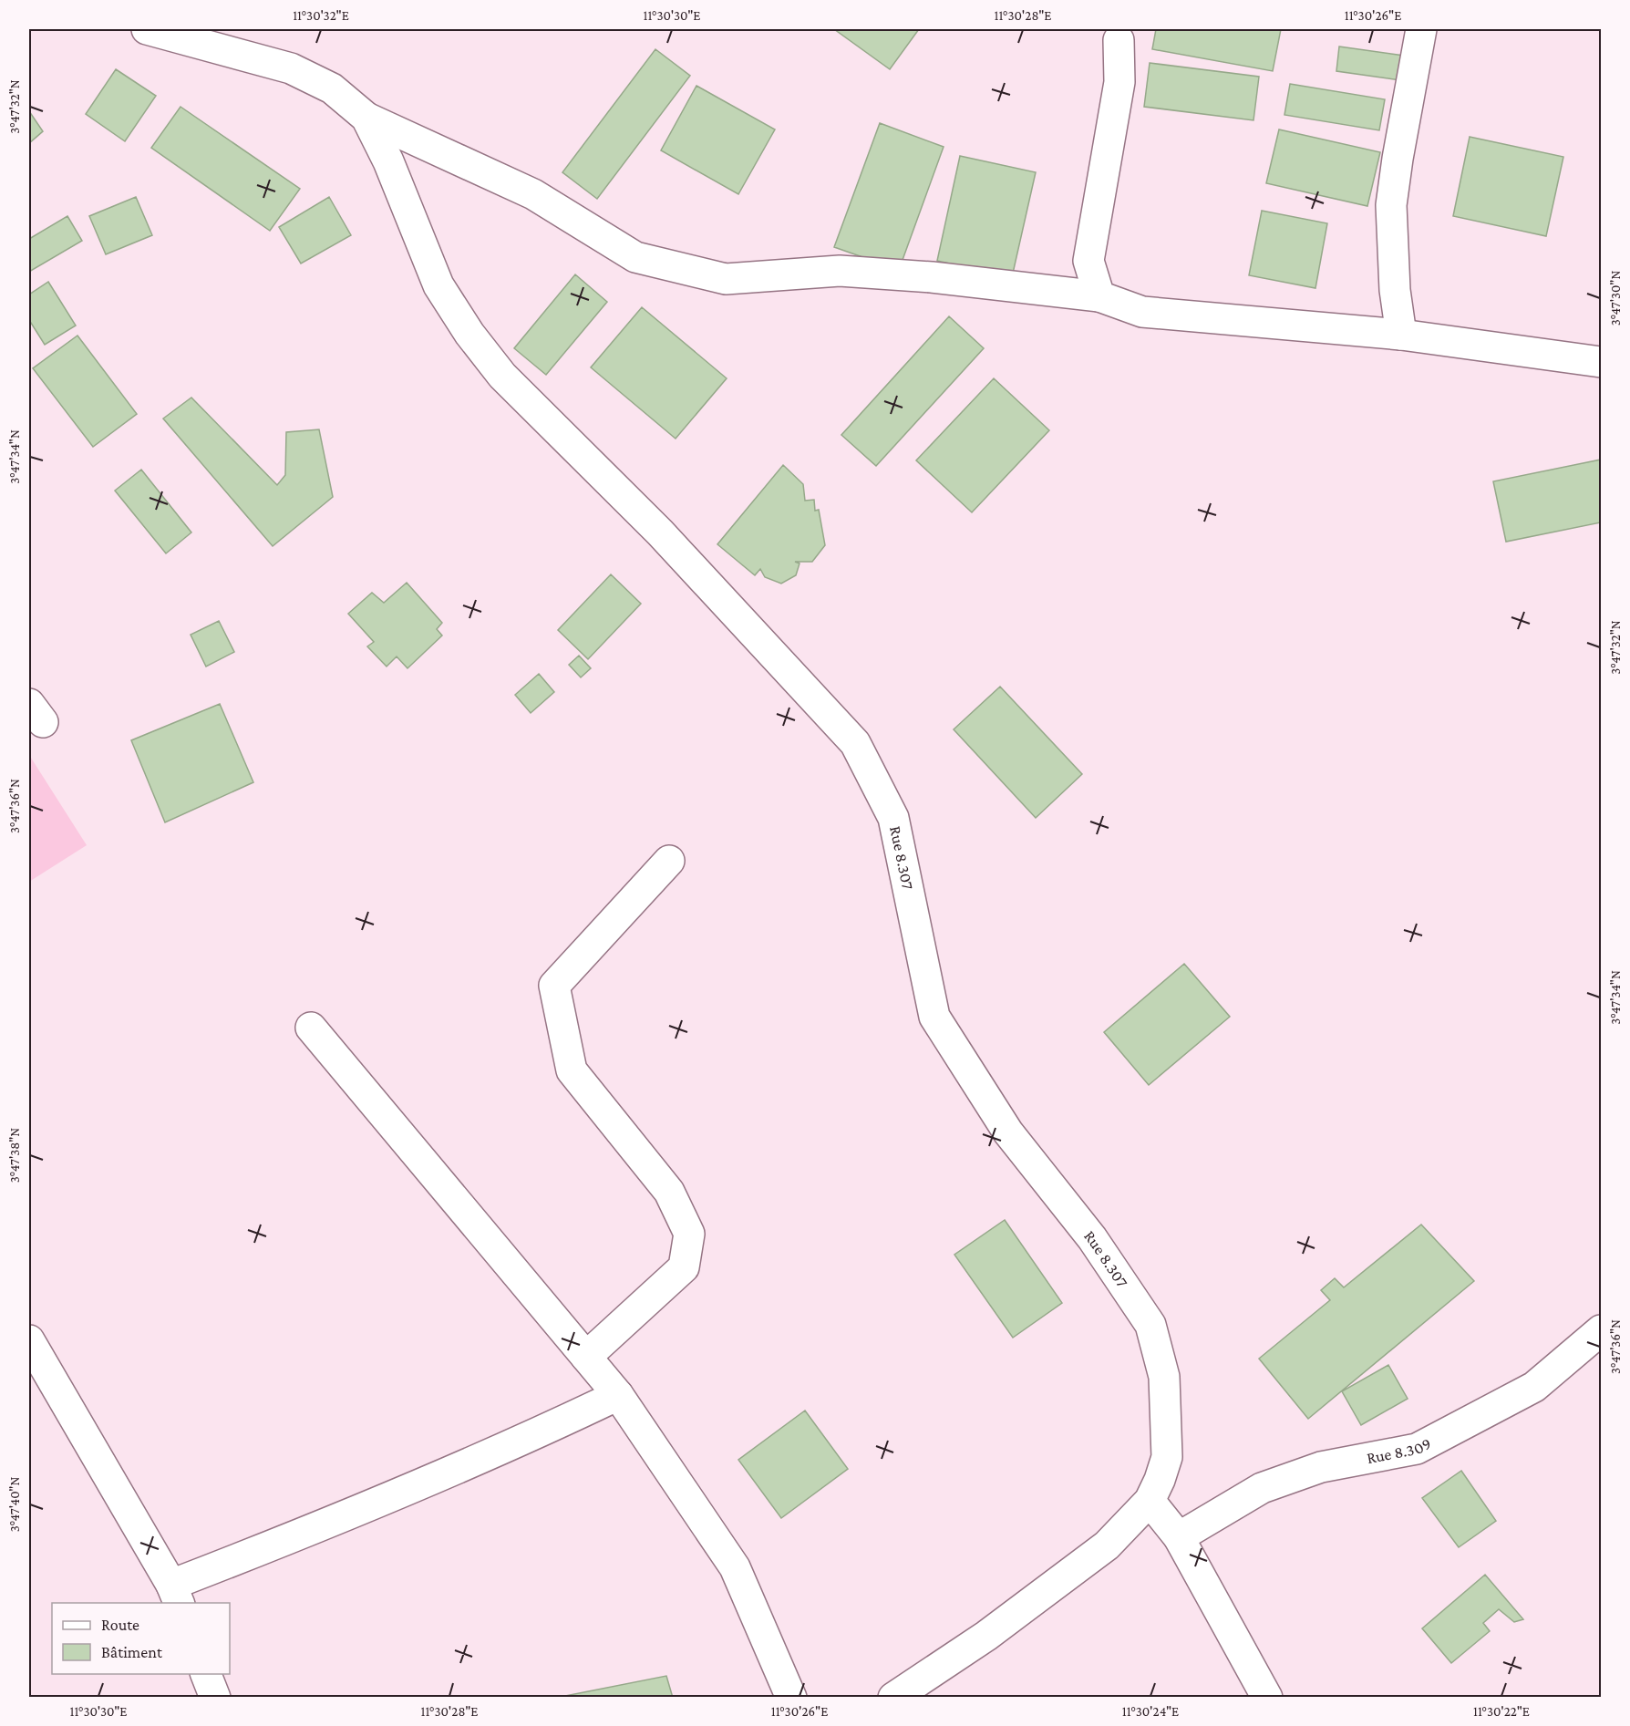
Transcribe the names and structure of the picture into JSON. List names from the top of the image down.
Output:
{
  "streets": {
    "street": ["Rue 8.307", "Rue 8.309"]
  },
  "legend": ["Route", "Bâtiment"],
  "coordinates": [
    "11°30'32\"E",
    "11°30'30\"E",
    "11°30'28\"E",
    "11°30'26\"E",
    "3°47'32\"N",
    "3°47'30\"N",
    "3°47'34\"N",
    "3°47'36\"N",
    "3°47'38\"N",
    "3°47'40\"N",
    "11°30'24\"E",
    "11°30'22\"E"
  ]
}
